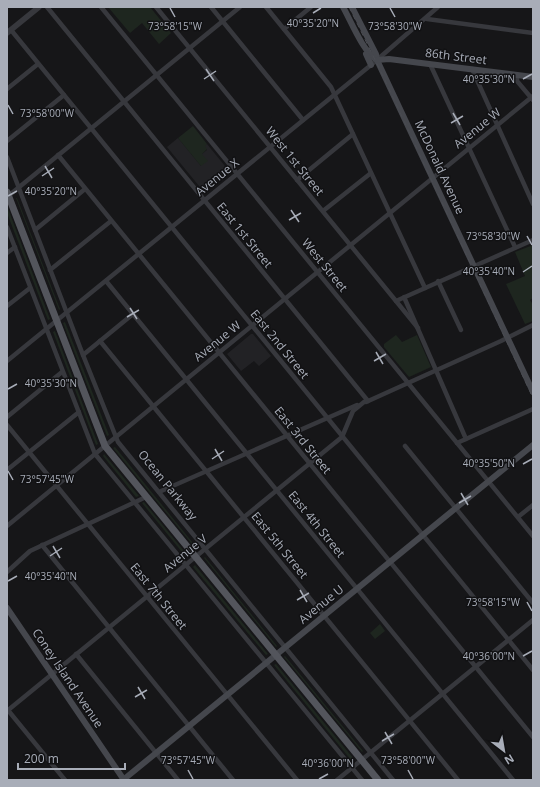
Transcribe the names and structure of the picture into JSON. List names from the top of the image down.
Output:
{
  "streets": {
    "main road": [
      "86th Street",
      "McDonald Avenue",
      "Ocean Parkway",
      "Avenue U",
      "Coney Island Avenue"
    ],
    "street": [
      "Avenue W",
      "West 1st Street",
      "Avenue X",
      "East 1st Street",
      "West Street",
      "East 2nd Street",
      "East 3rd Street",
      "East 4th Street",
      "East 5th Street",
      "Avenue V",
      "East 7th Street"
    ]
  },
  "crossings": [
    ["86th Street", "McDonald Avenue"],
    ["86th Street", "Avenue X"],
    ["Avenue W", "West 1st Street"],
    ["Avenue W", "McDonald Avenue"],
    ["Avenue W", "East 1st Street"],
    ["Avenue W", "West Street"],
    ["Avenue W", "East 2nd Street"],
    ["Avenue W", "East 3rd Street"],
    ["Avenue W", "Ocean Parkway"],
    ["Avenue W", "East 4th Street"],
    ["Avenue W", "East 5th Street"],
    ["Avenue W", "East 7th Street"],
    ["West 1st Street", "Avenue X"],
    ["McDonald Avenue", "Avenue X"],
    ["Avenue X", "East 1st Street"],
    ["Avenue X", "West Street"],
    ["Avenue X", "East 2nd Street"],
    ["Avenue X", "East 3rd Street"],
    ["Avenue X", "Ocean Parkway"],
    ["Avenue X", "East 4th Street"],
    ["East 1st Street", "Avenue V"],
    ["West Street", "Avenue U"],
    ["East 2nd Street", "Avenue V"],
    ["East 2nd Street", "Avenue U"],
    ["East 3rd Street", "Avenue V"],
    ["East 3rd Street", "Avenue U"],
    ["Ocean Parkway", "Avenue V"],
    ["Ocean Parkway", "Avenue U"],
    ["East 4th Street", "Avenue V"],
    ["East 4th Street", "Avenue U"],
    ["East 5th Street", "Avenue V"],
    ["East 5th Street", "Avenue U"],
    ["Avenue V", "East 7th Street"],
    ["Avenue V", "Coney Island Avenue"],
    ["East 7th Street", "Avenue U"],
    ["Avenue U", "Coney Island Avenue"]
  ],
  "scale_bar": "200 m",
  "north": "bottom right",
  "coordinates": [
    "40°35'20\"N",
    "73°58'15\"W",
    "73°58'30\"W",
    "40°35'30\"N",
    "73°58'00\"W",
    "40°35'40\"N",
    "40°35'50\"N",
    "73°57'45\"W",
    "40°36'00\"N"
  ]
}
